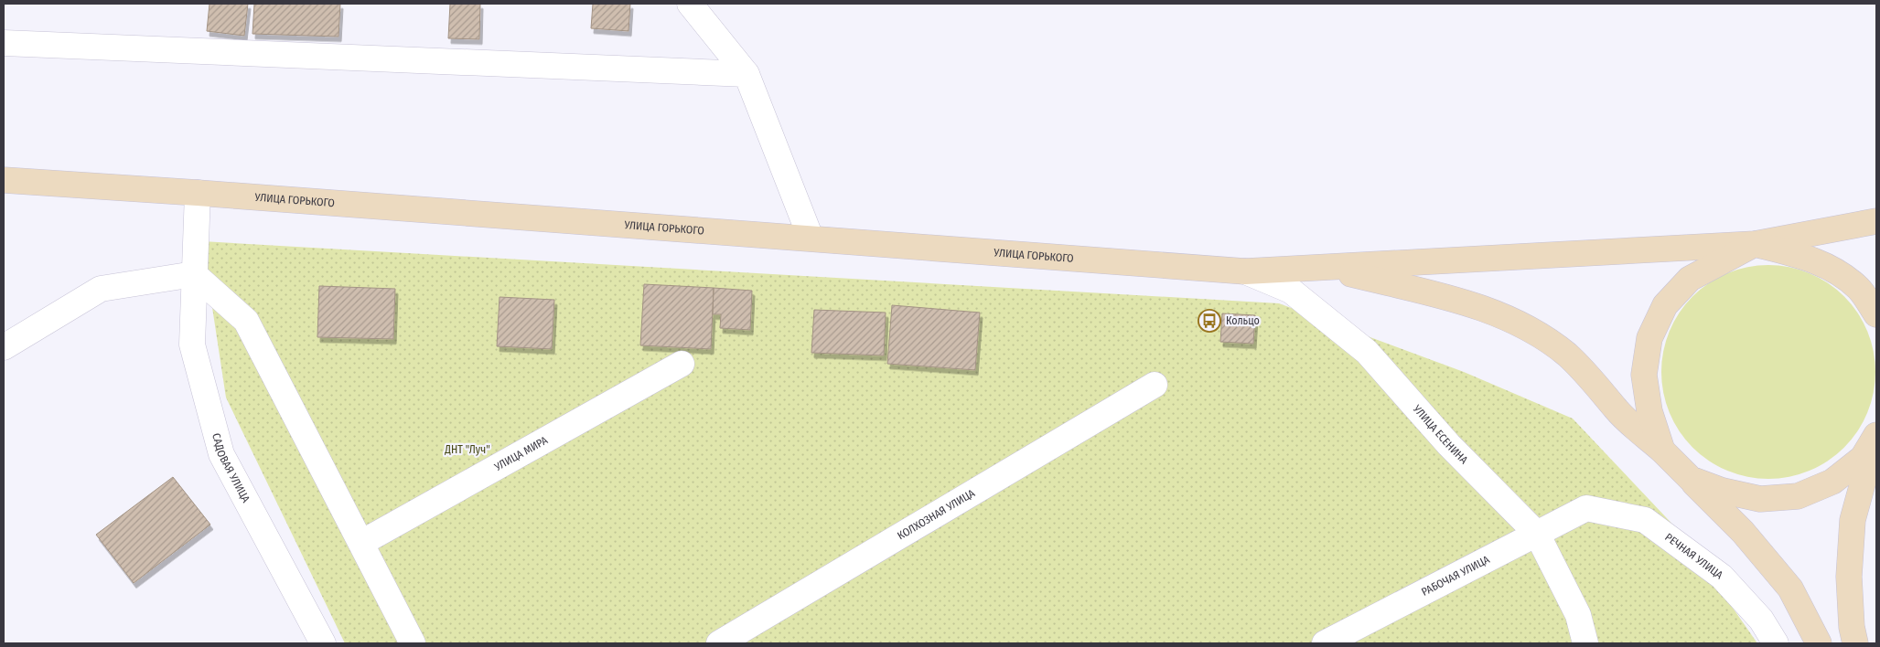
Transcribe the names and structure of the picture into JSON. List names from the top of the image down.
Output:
{
  "streets": {
    "main road": ["УЛИЦА ГОРЬКОГО"],
    "street": [
      "УЛИЦА ЕСЕНИНА",
      "УЛИЦА МИРА",
      "САДОВАЯ УЛИЦА",
      "КОЛХОЗНАЯ УЛИЦА",
      "РЕЧНАЯ УЛИЦА",
      "РАБОЧАЯ УЛИЦА"
    ]
  },
  "crossings": [
    ["УЛИЦА ГОРЬКОГО", "УЛИЦА ЕСЕНИНА"],
    ["УЛИЦА ГОРЬКОГО", "САДОВАЯ УЛИЦА"],
    ["УЛИЦА ЕСЕНИНА", "РАБОЧАЯ УЛИЦА"],
    ["РЕЧНАЯ УЛИЦА", "РАБОЧАЯ УЛИЦА"]
  ],
  "parks": ["ДНТ \"Луч\""],
  "places": {
    "bus stop": ["Кольцо"]
  }
}
